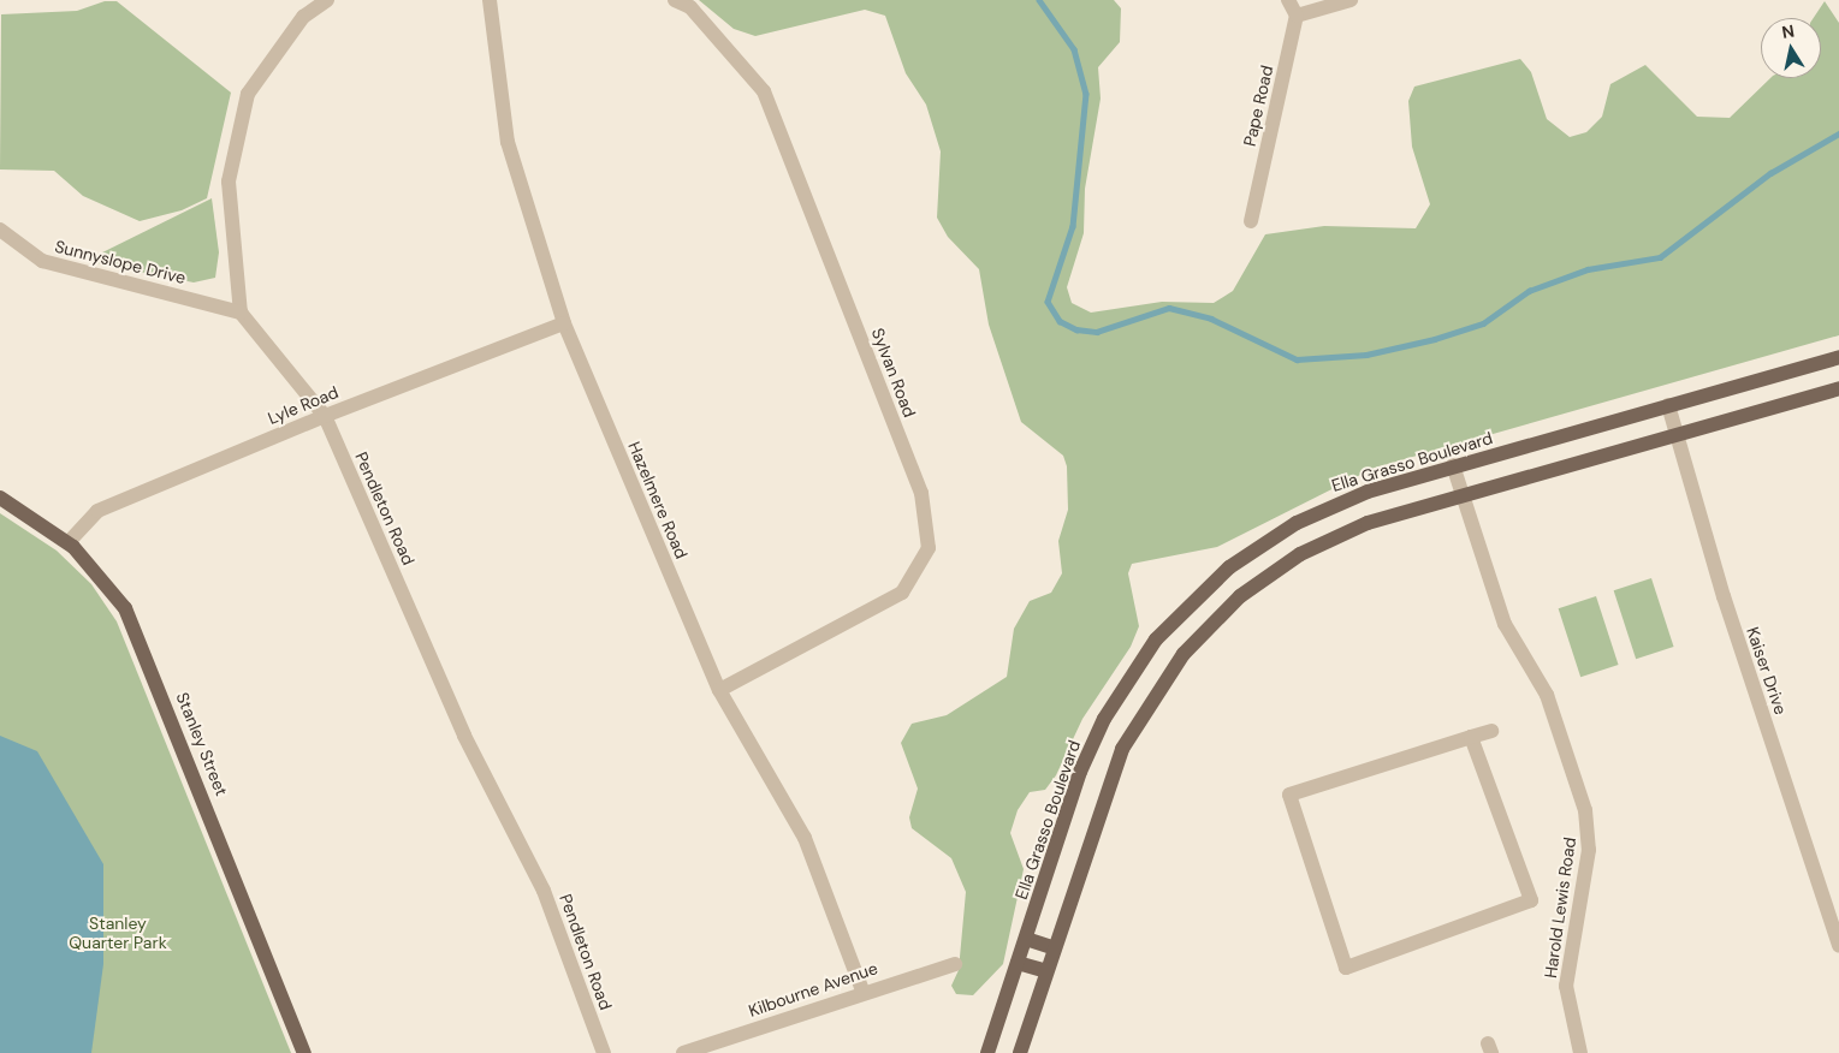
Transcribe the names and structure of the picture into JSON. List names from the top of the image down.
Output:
{
  "streets": {
    "main road": ["Ella Grasso Boulevard", "Stanley Street"],
    "street": [
      "Pape Road",
      "Sunnyslope Drive",
      "Sylvan Road",
      "Lyle Road",
      "Hazelmere Road",
      "Pendleton Road",
      "Kaiser Drive",
      "Harold Lewis Road",
      "Kilbourne Avenue"
    ]
  },
  "crossings": [
    ["Sunnyslope Drive", "Pendleton Road"],
    ["Sylvan Road", "Hazelmere Road"],
    ["Lyle Road", "Hazelmere Road"],
    ["Lyle Road", "Pendleton Road"],
    ["Lyle Road", "Stanley Street"],
    ["Ella Grasso Boulevard", "Kaiser Drive"],
    ["Ella Grasso Boulevard", "Harold Lewis Road"],
    ["Hazelmere Road", "Kilbourne Avenue"]
  ],
  "parks": ["Stanley Quarter Park"],
  "north": "top"
}
